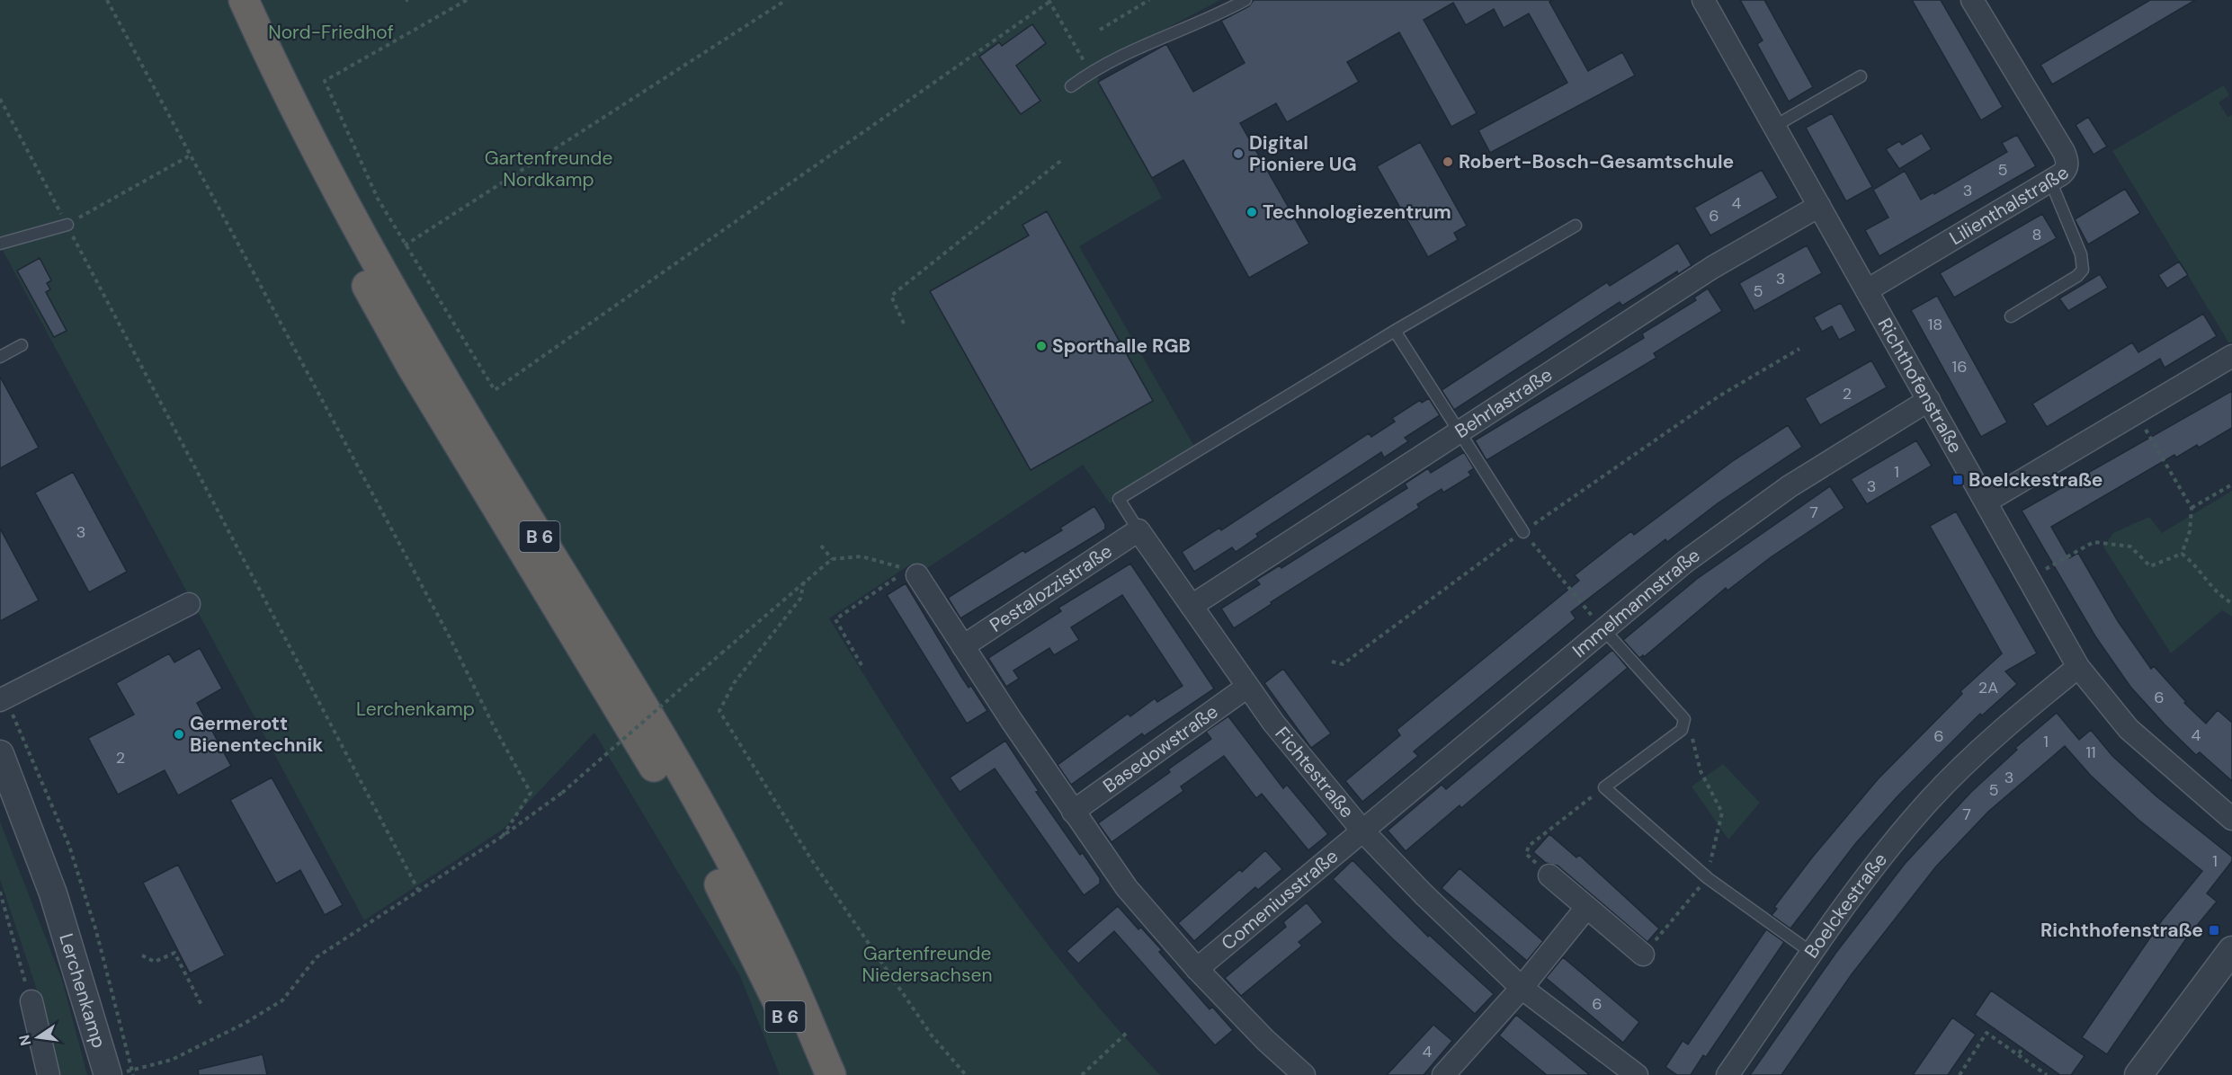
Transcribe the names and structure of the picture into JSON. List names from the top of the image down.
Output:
{
  "streets": {
    "highway": ["B 6"],
    "street": [
      "Lilienthalstraße",
      "Richthofenstraße",
      "Behrlastraße",
      "Pestalozzistraße",
      "Immelmannstraße",
      "Basedowstraße",
      "Fichtestraße",
      "Comeniusstraße",
      "Boelckestraße",
      "Lerchenkamp"
    ]
  },
  "crossings": [
    ["Lilienthalstraße", "Richthofenstraße"],
    ["Richthofenstraße", "Behrlastraße"],
    ["Richthofenstraße", "Immelmannstraße"],
    ["Richthofenstraße", "Boelckestraße"],
    ["Behrlastraße", "Fichtestraße"],
    ["Pestalozzistraße", "Fichtestraße"],
    ["Immelmannstraße", "Fichtestraße"],
    ["Immelmannstraße", "Comeniusstraße"],
    ["Basedowstraße", "Fichtestraße"],
    ["Fichtestraße", "Comeniusstraße"]
  ],
  "parks": [
    "Nord-Friedhof",
    "Gartenfreunde Nordkamp",
    "Lerchenkamp",
    "Gartenfreunde Niedersachsen"
  ],
  "places": {
    "other": [
      "Digital Pioniere UG",
      "Robert-Bosch-Gesamtschule",
      "Technologiezentrum",
      "Sporthalle RGB",
      "Germerott Bienentechnik"
    ],
    "transit": ["Boelckestraße", "Richthofenstraße"]
  },
  "house_numbers": [
    "5",
    "3",
    "4",
    "6",
    "8",
    "3",
    "5",
    "18",
    "16",
    "2",
    "1",
    "3",
    "7",
    "3",
    "2A",
    "6",
    "4",
    "6",
    "1",
    "11",
    "2",
    "3",
    "5",
    "7",
    "1",
    "6",
    "4"
  ],
  "north": "left"
}
